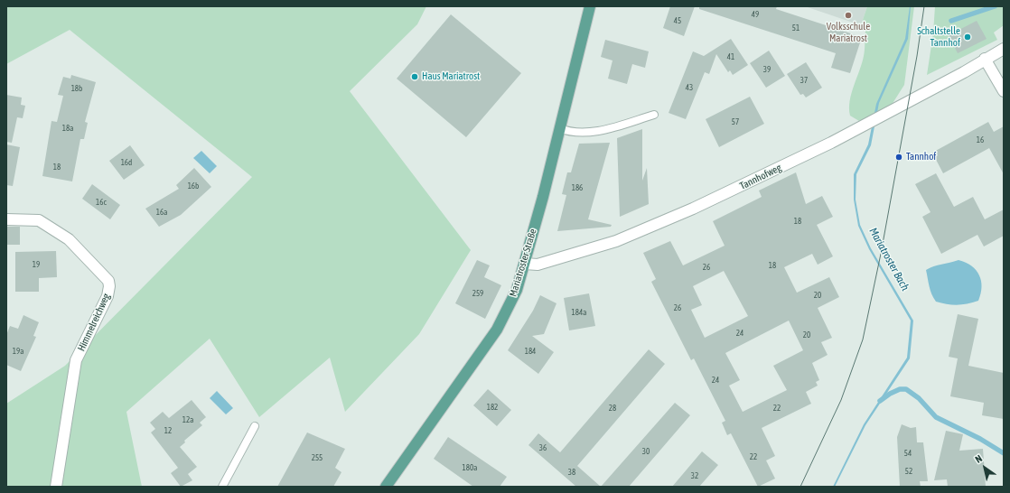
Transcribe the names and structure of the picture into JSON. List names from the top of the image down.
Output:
{
  "streets": {
    "main road": ["Mariatroster Straße"],
    "street": ["Tannhofweg", "Himmelreichweg"]
  },
  "crossings": [
    ["Tannhofweg", "Mariatroster Straße"]
  ],
  "water": ["Mariatroster Bach"],
  "places": [
    "Volksschule Mariatrost",
    "Schaltstelle Tannhof",
    "Haus Mariatrost",
    "Tannhof"
  ],
  "house_numbers": [
    "49",
    "45",
    "51",
    "41",
    "39",
    "37",
    "43",
    "18b",
    "57",
    "18a",
    "16",
    "16d",
    "18",
    "16b",
    "186",
    "16c",
    "16a",
    "18",
    "19",
    "18",
    "26",
    "259",
    "20",
    "26",
    "184a",
    "24",
    "20",
    "19a",
    "184",
    "24",
    "182",
    "28",
    "22",
    "12a",
    "12",
    "36",
    "30",
    "54",
    "22",
    "255",
    "180a",
    "52",
    "38",
    "32"
  ],
  "north": "top left"
}
